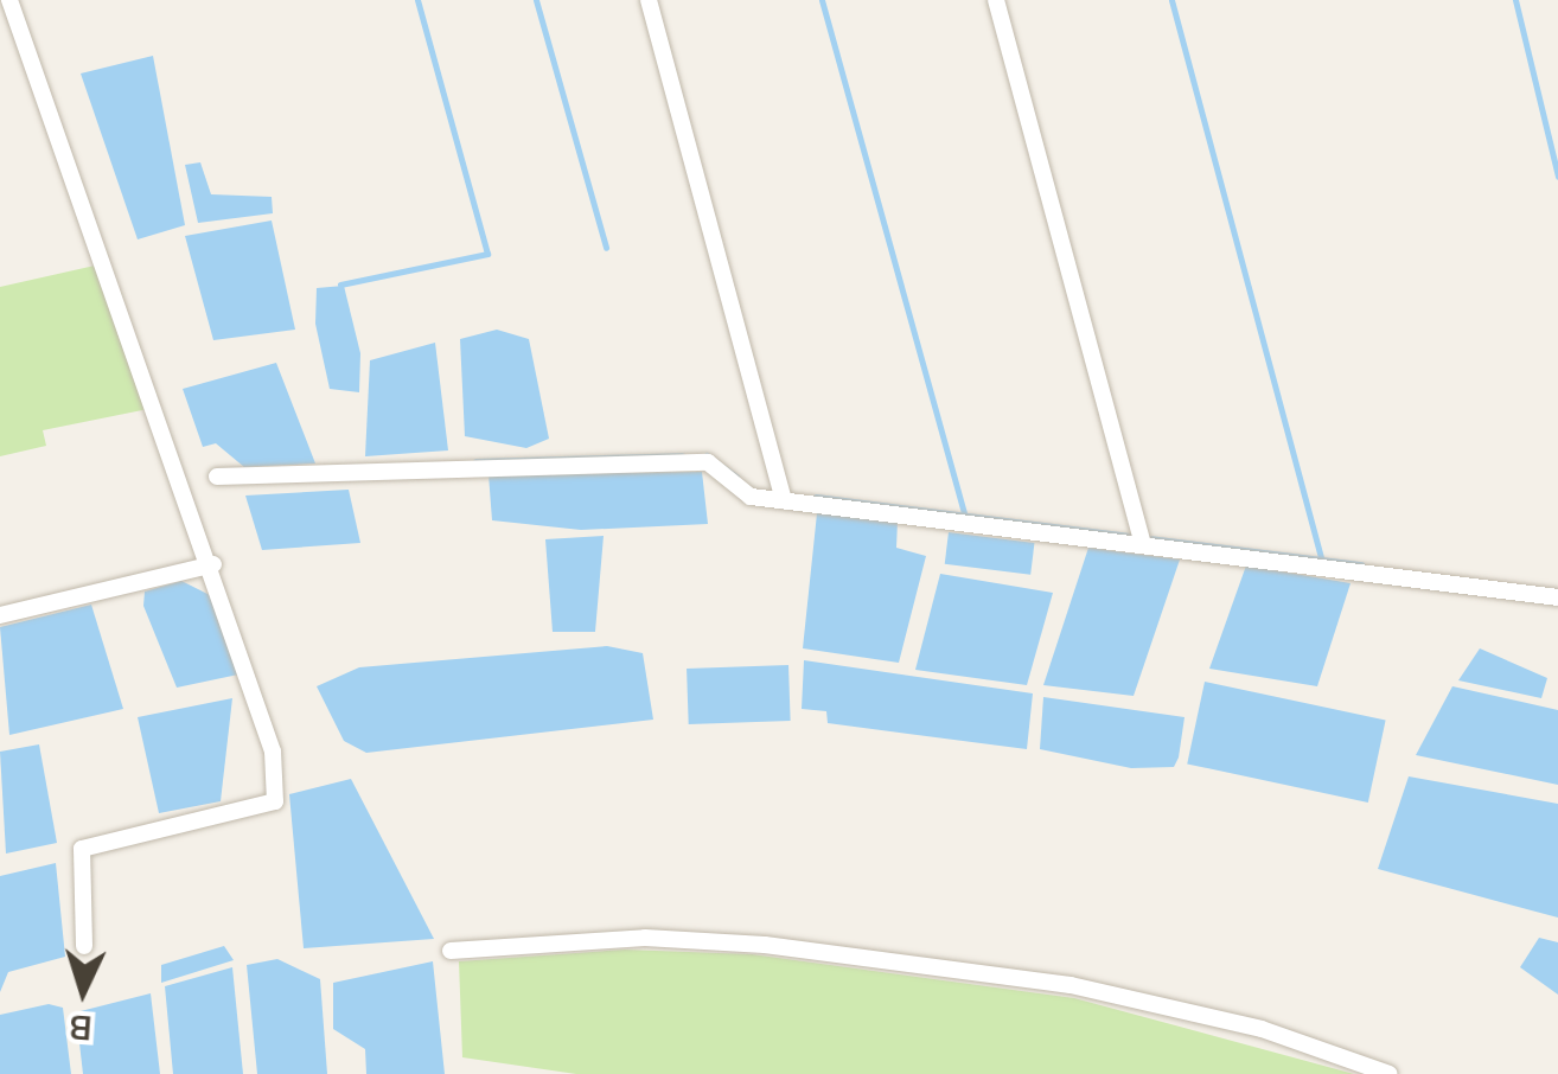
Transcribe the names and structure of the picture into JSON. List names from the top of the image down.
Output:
{
  "north": "bottom"
}
